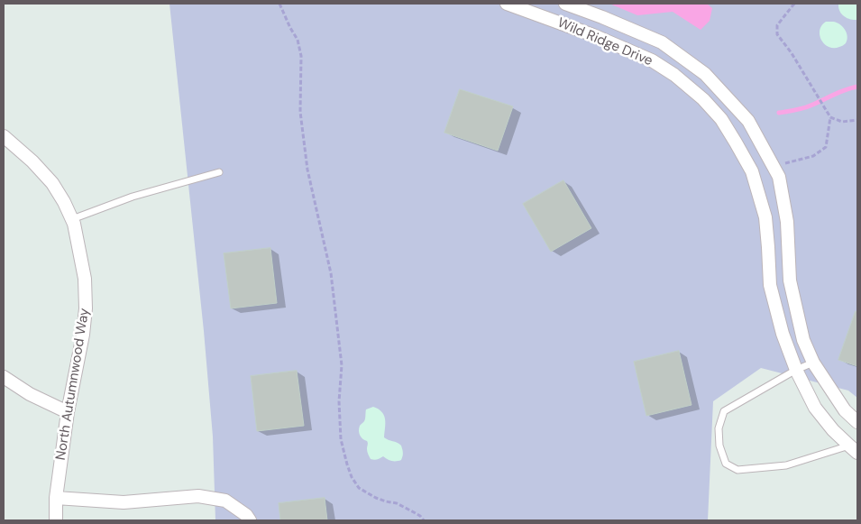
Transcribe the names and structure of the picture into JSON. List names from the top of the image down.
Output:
{
  "streets": {
    "street": ["Wild Ridge Drive", "North Autumnwood Way"]
  }
}
